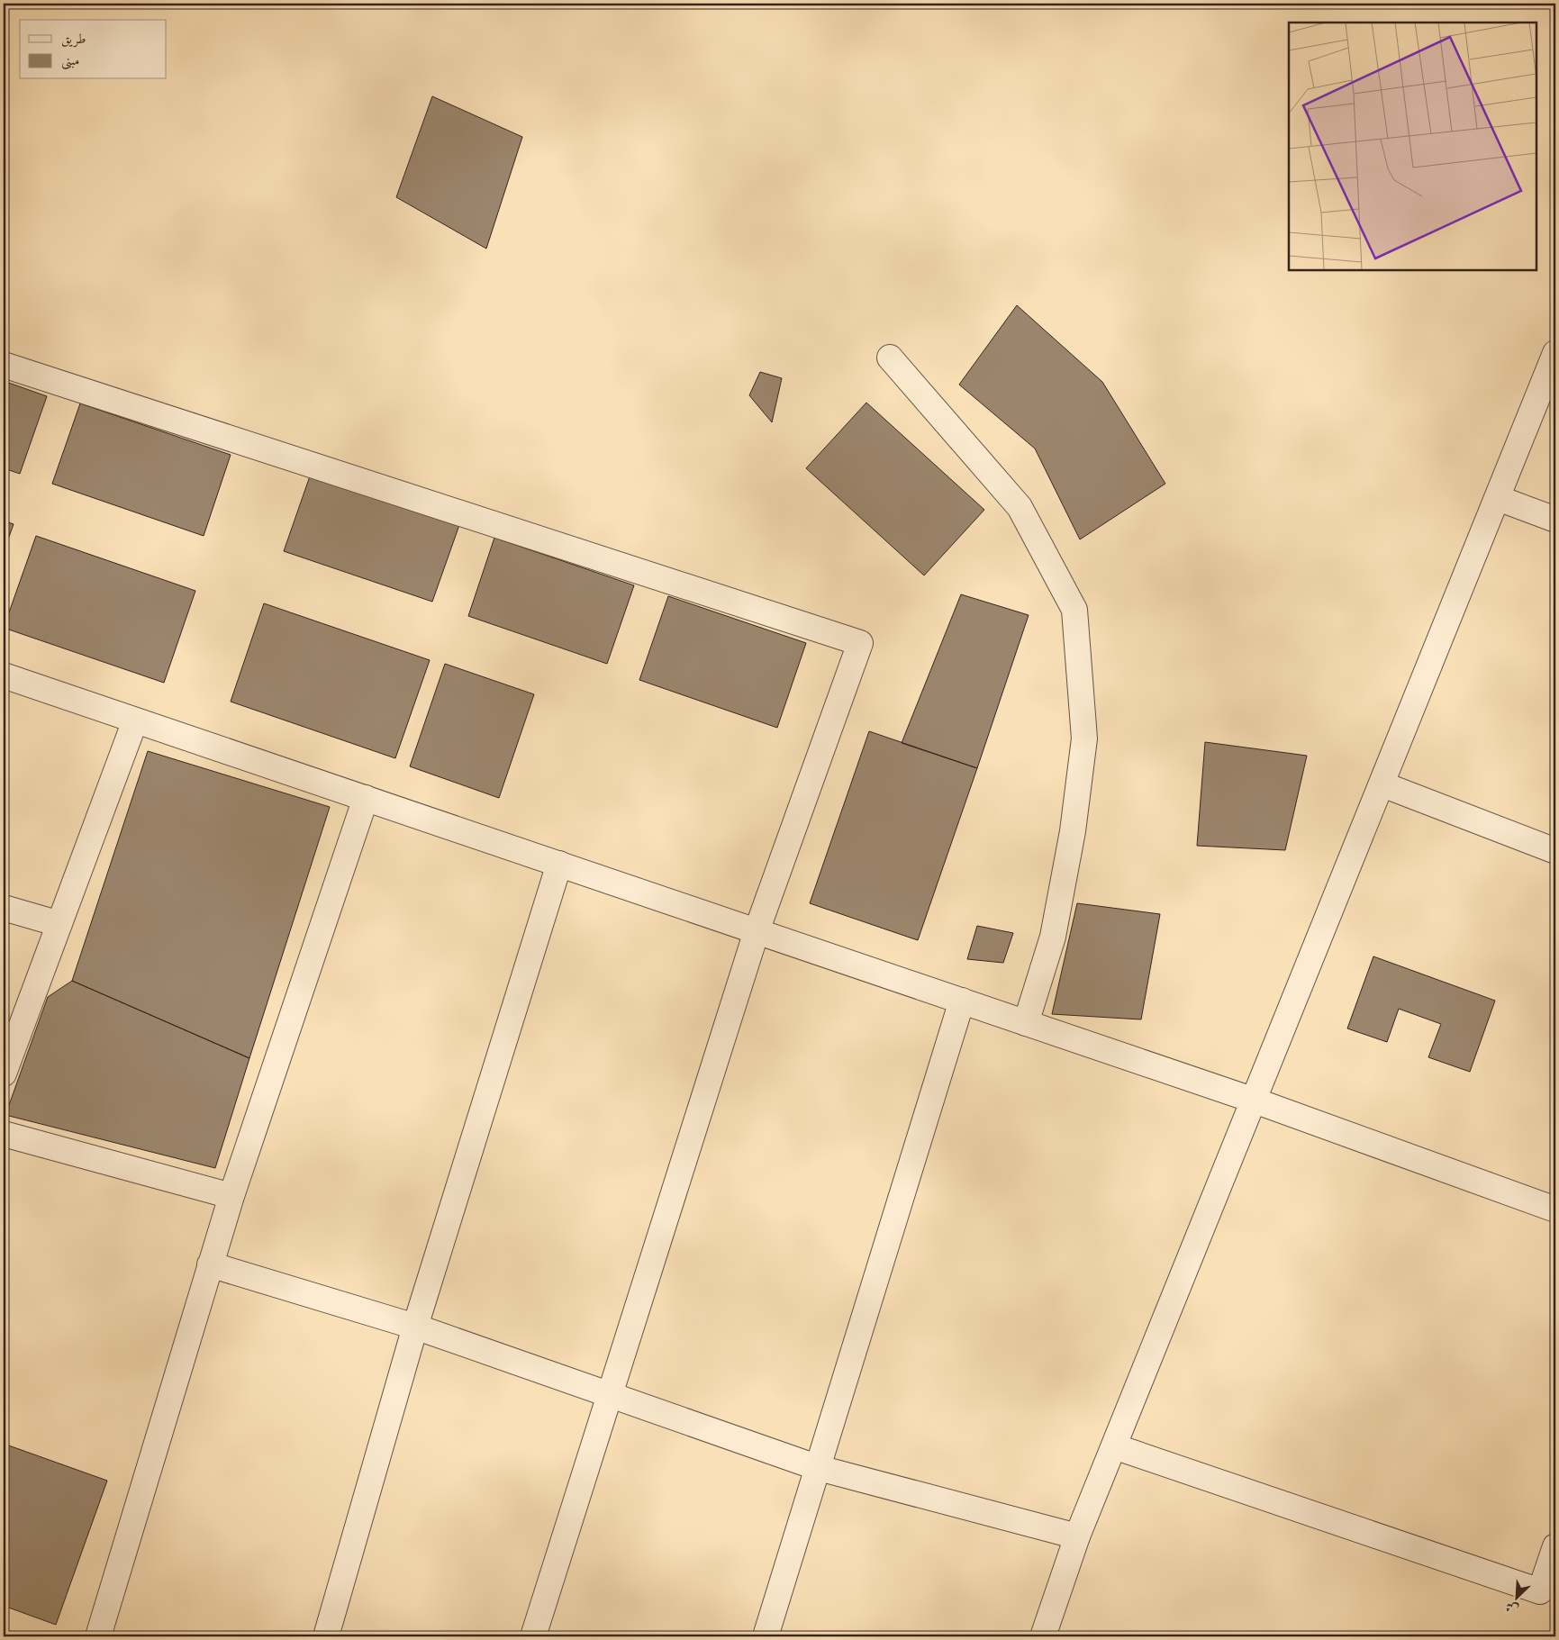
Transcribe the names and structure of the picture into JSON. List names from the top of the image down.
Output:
{
  "legend": ["طريق", "مبنى"],
  "north": "bottom left"
}
